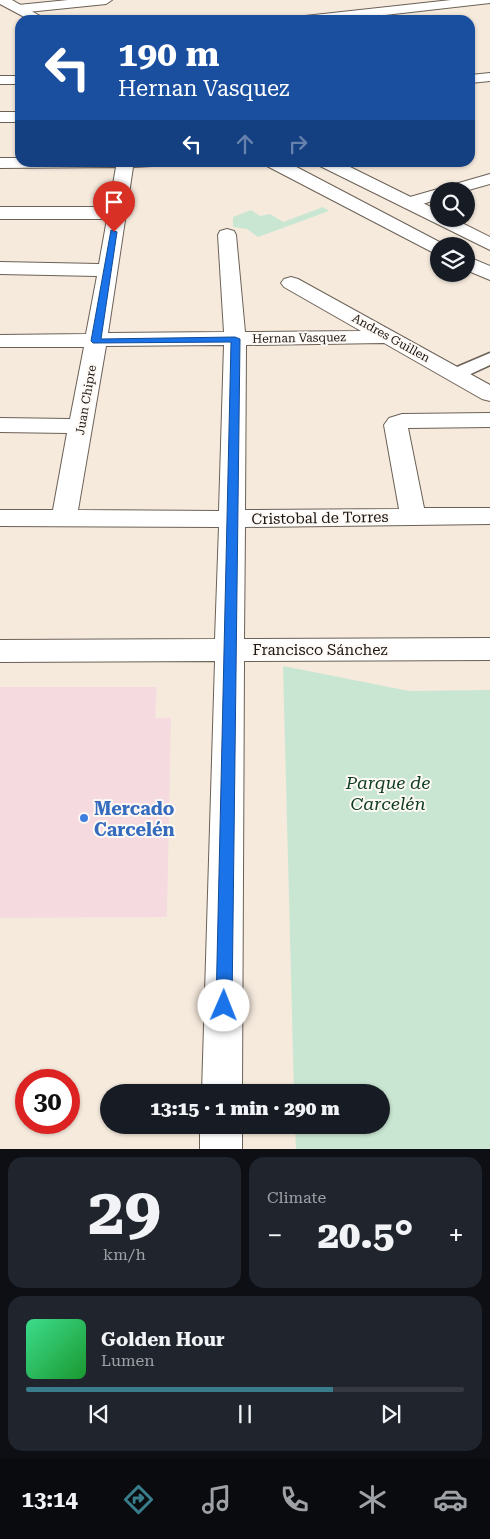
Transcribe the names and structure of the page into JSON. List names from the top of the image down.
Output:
{
  "streets": {
    "street": [
      "Hernan Vasquez",
      "Andres Guillen",
      "Juan Chipre",
      "Cristobal de Torres",
      "Francisco Sánchez"
    ]
  },
  "crossings": [
    ["Hernan Vasquez", "Andres Guillen"],
    ["Hernan Vasquez", "Juan Chipre"],
    ["Juan Chipre", "Cristobal de Torres"]
  ],
  "parks": ["Parque de Carcelén"],
  "places": ["Mercado Carcelén"],
  "page": {
    "turn": ["190 m", "Hernan Vasquez"],
    "limit": "30",
    "trip": "13:15 · 1 min · 290 m",
    "tile": [
      ["29", "km/h"],
      "Climate"
    ],
    "heat": ["−", "20.5°", "+"],
    "song": ["Golden Hour", "Lumen"],
    "tabs": "13:14"
  }
}
